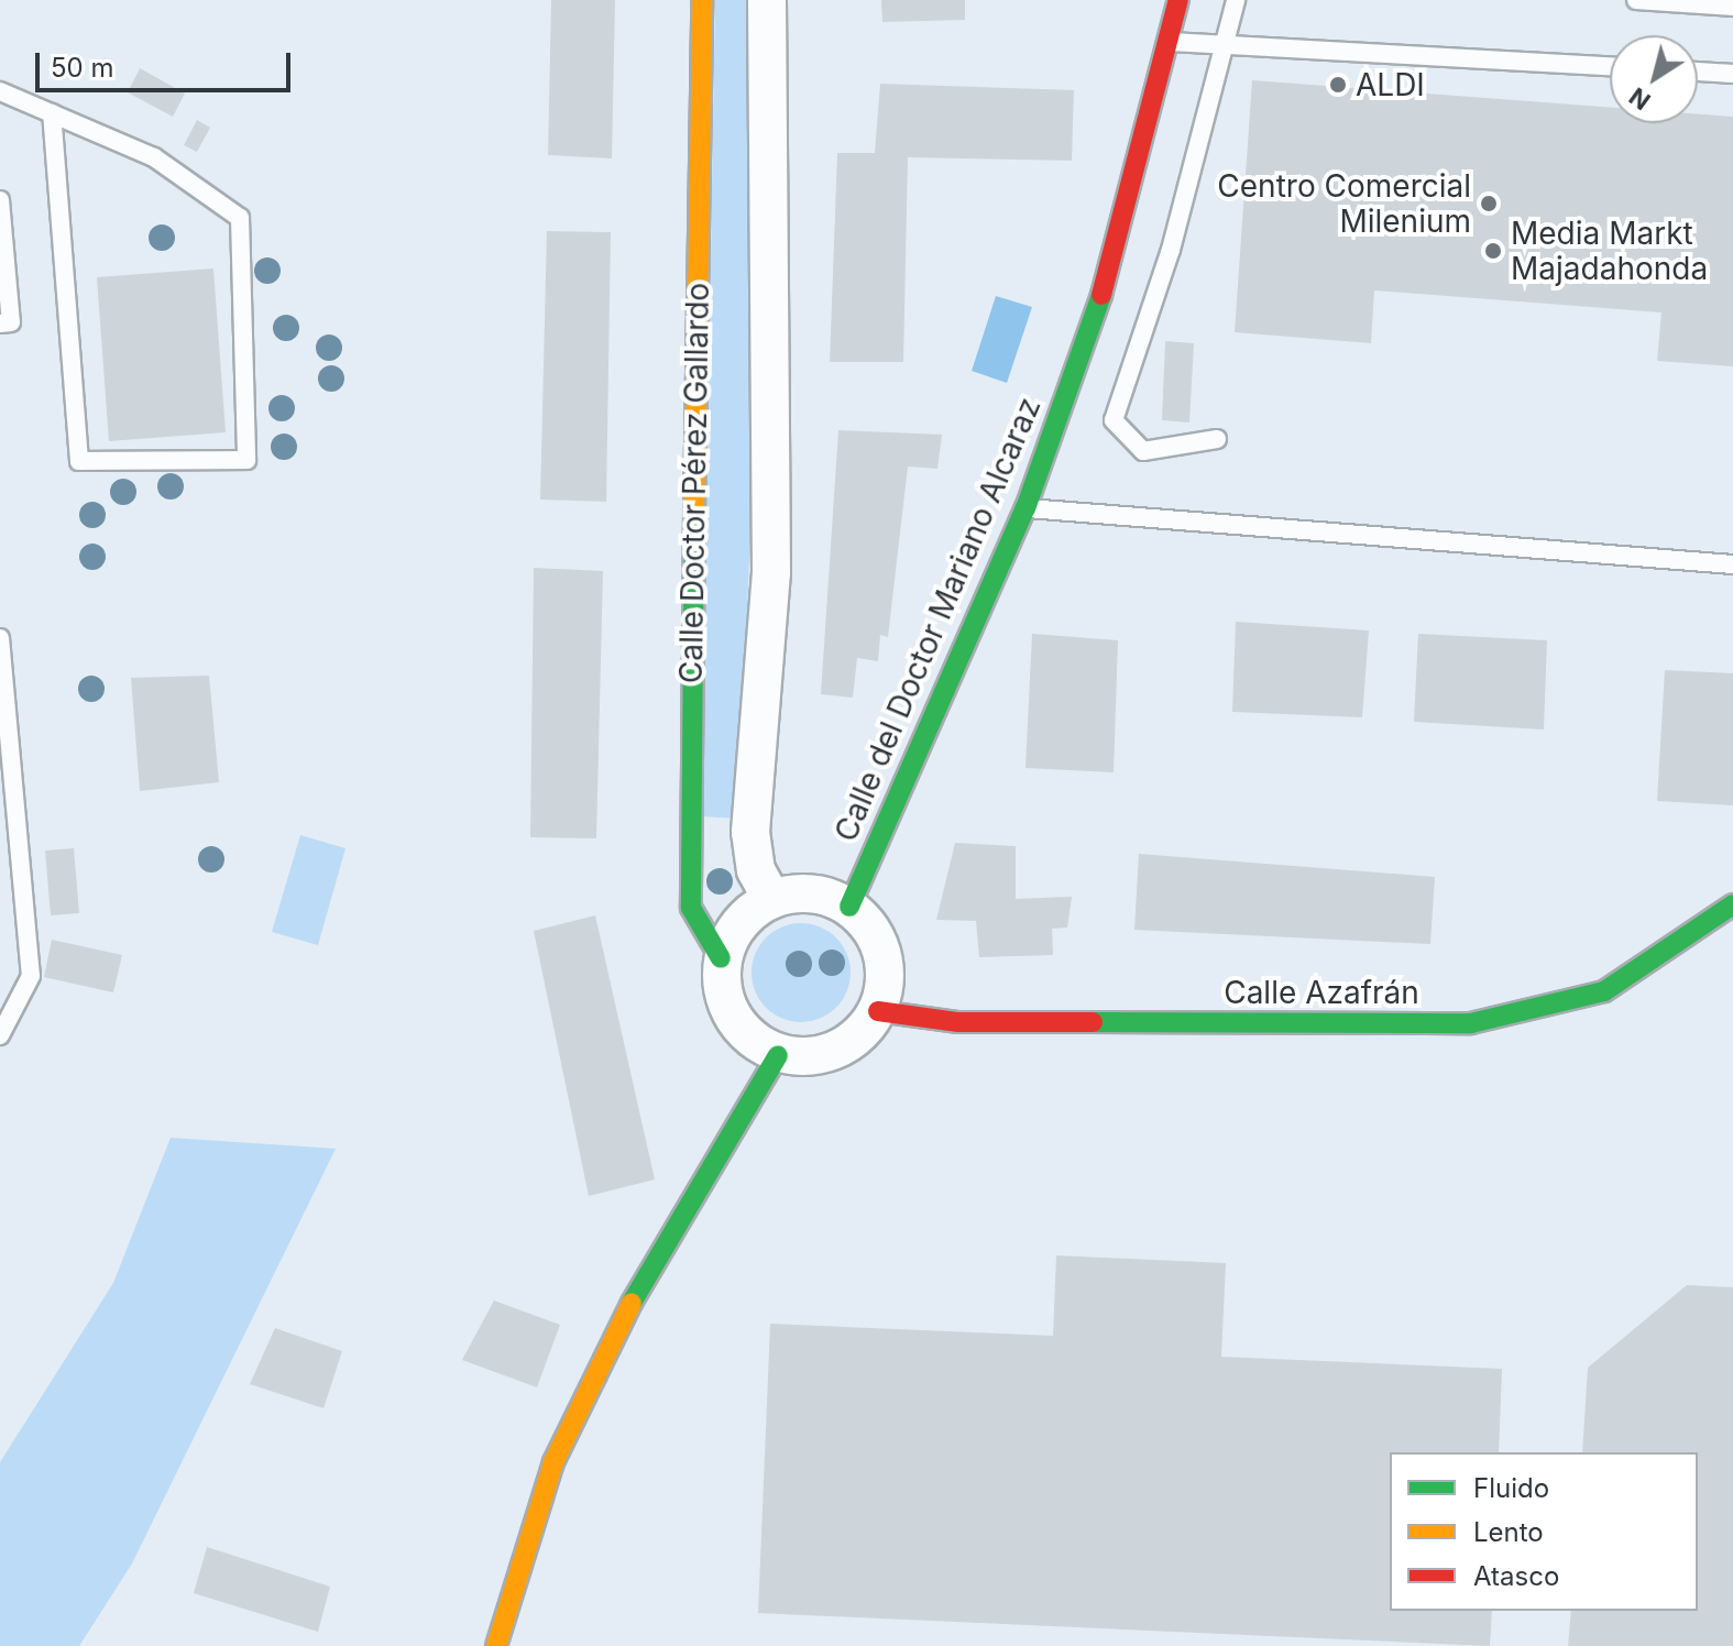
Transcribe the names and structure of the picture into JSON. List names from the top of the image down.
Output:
{
  "streets": {
    "street": ["Calle Doctor Pérez Gallardo", "Calle del Doctor Mariano Alcaraz", "Calle Azafrán"]
  },
  "crossings": [
    ["Calle Doctor Pérez Gallardo", "Calle del Doctor Mariano Alcaraz"],
    ["Calle Doctor Pérez Gallardo", "Calle Azafrán"],
    ["Calle del Doctor Mariano Alcaraz", "Calle Azafrán"]
  ],
  "places": ["ALDI", "Centro Comercial Milenium", "Media Markt Majadahonda"],
  "legend": ["Fluido", "Lento", "Atasco"],
  "scale_bar": "50 m",
  "north": "bottom left"
}
